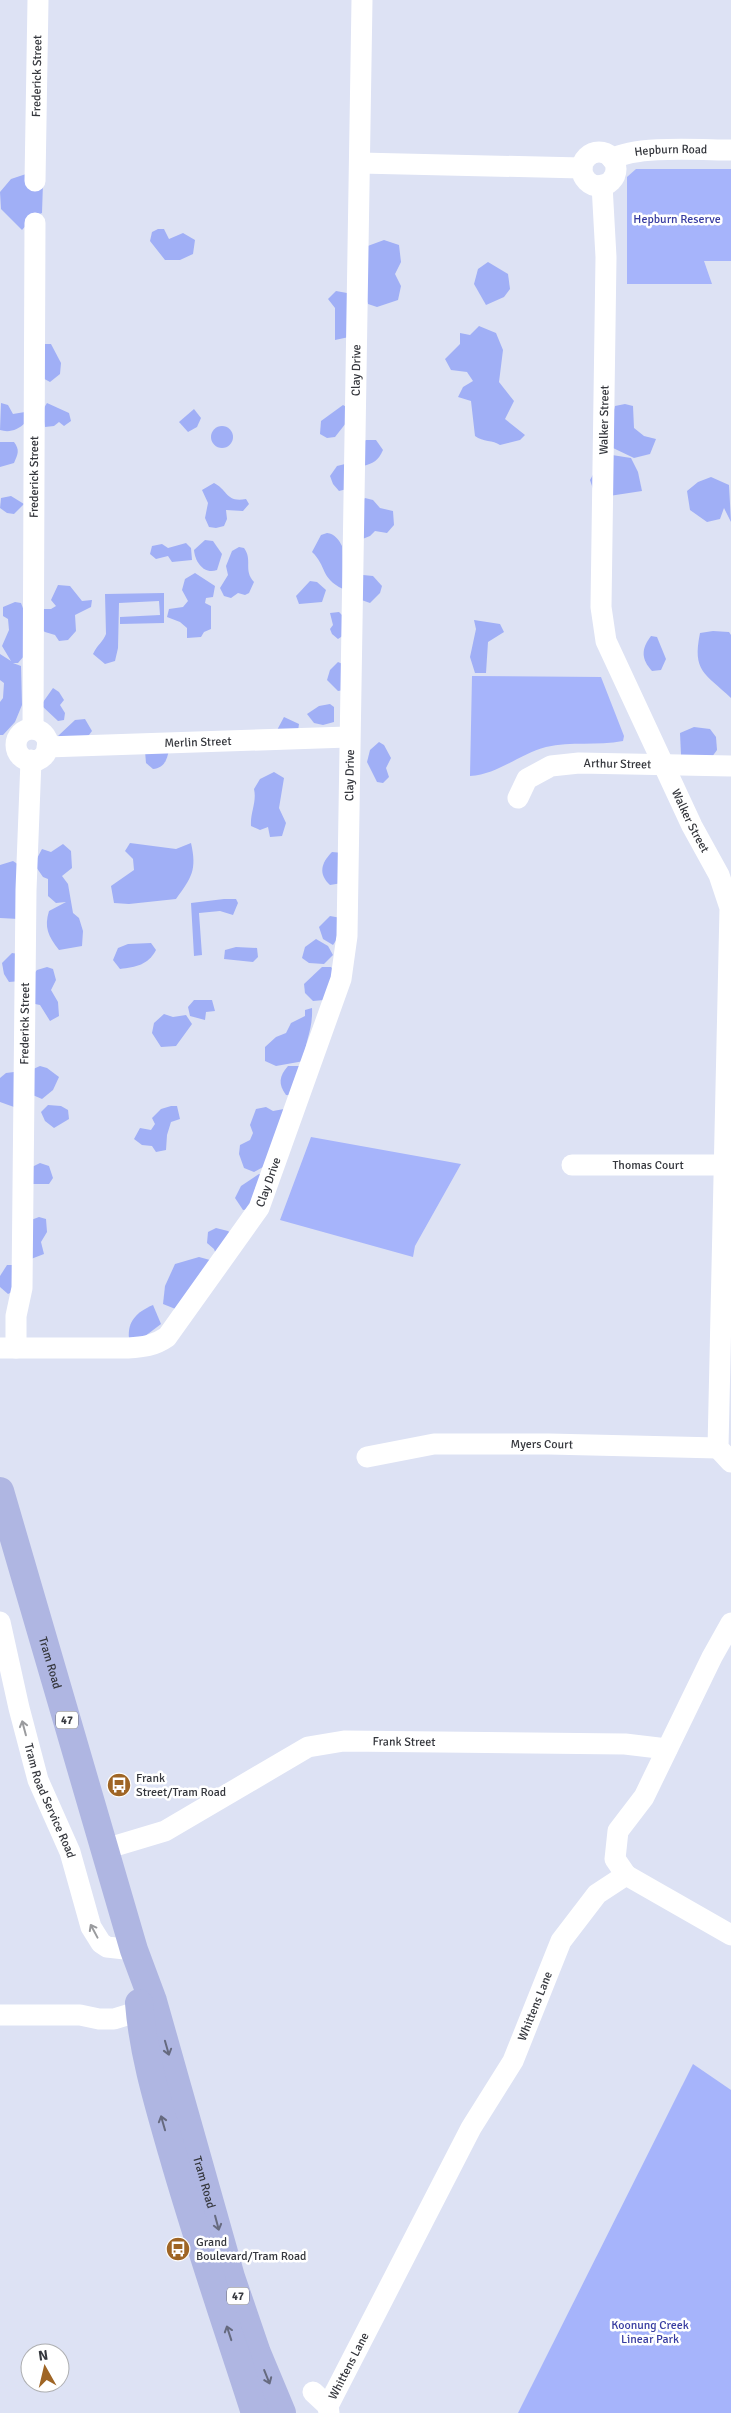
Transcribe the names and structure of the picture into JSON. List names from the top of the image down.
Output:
{
  "streets": {
    "main road": ["Tram Road", "47"],
    "street": [
      "Frederick Street",
      "Hepburn Road",
      "Clay Drive",
      "Walker Street",
      "Merlin Street",
      "Arthur Street",
      "Thomas Court",
      "Myers Court",
      "Frank Street",
      "Tram Road Service Road",
      "Whittens Lane"
    ]
  },
  "crossings": [
    ["Frederick Street", "Clay Drive"],
    ["Frederick Street", "Merlin Street"],
    ["Hepburn Road", "Walker Street"],
    ["Clay Drive", "Merlin Street"],
    ["Walker Street", "Arthur Street"],
    ["Walker Street", "Thomas Court"],
    ["Walker Street", "Myers Court"],
    ["Tram Road", "Frank Street"],
    ["Tram Road", "Tram Road Service Road"]
  ],
  "one_way": ["Tram Road Service Road"],
  "parks": ["Hepburn Reserve", "Koonung Creek Linear Park"],
  "places": {
    "bus stop": ["Frank Street/Tram Road", "Grand Boulevard/Tram Road"]
  },
  "north": "top"
}
